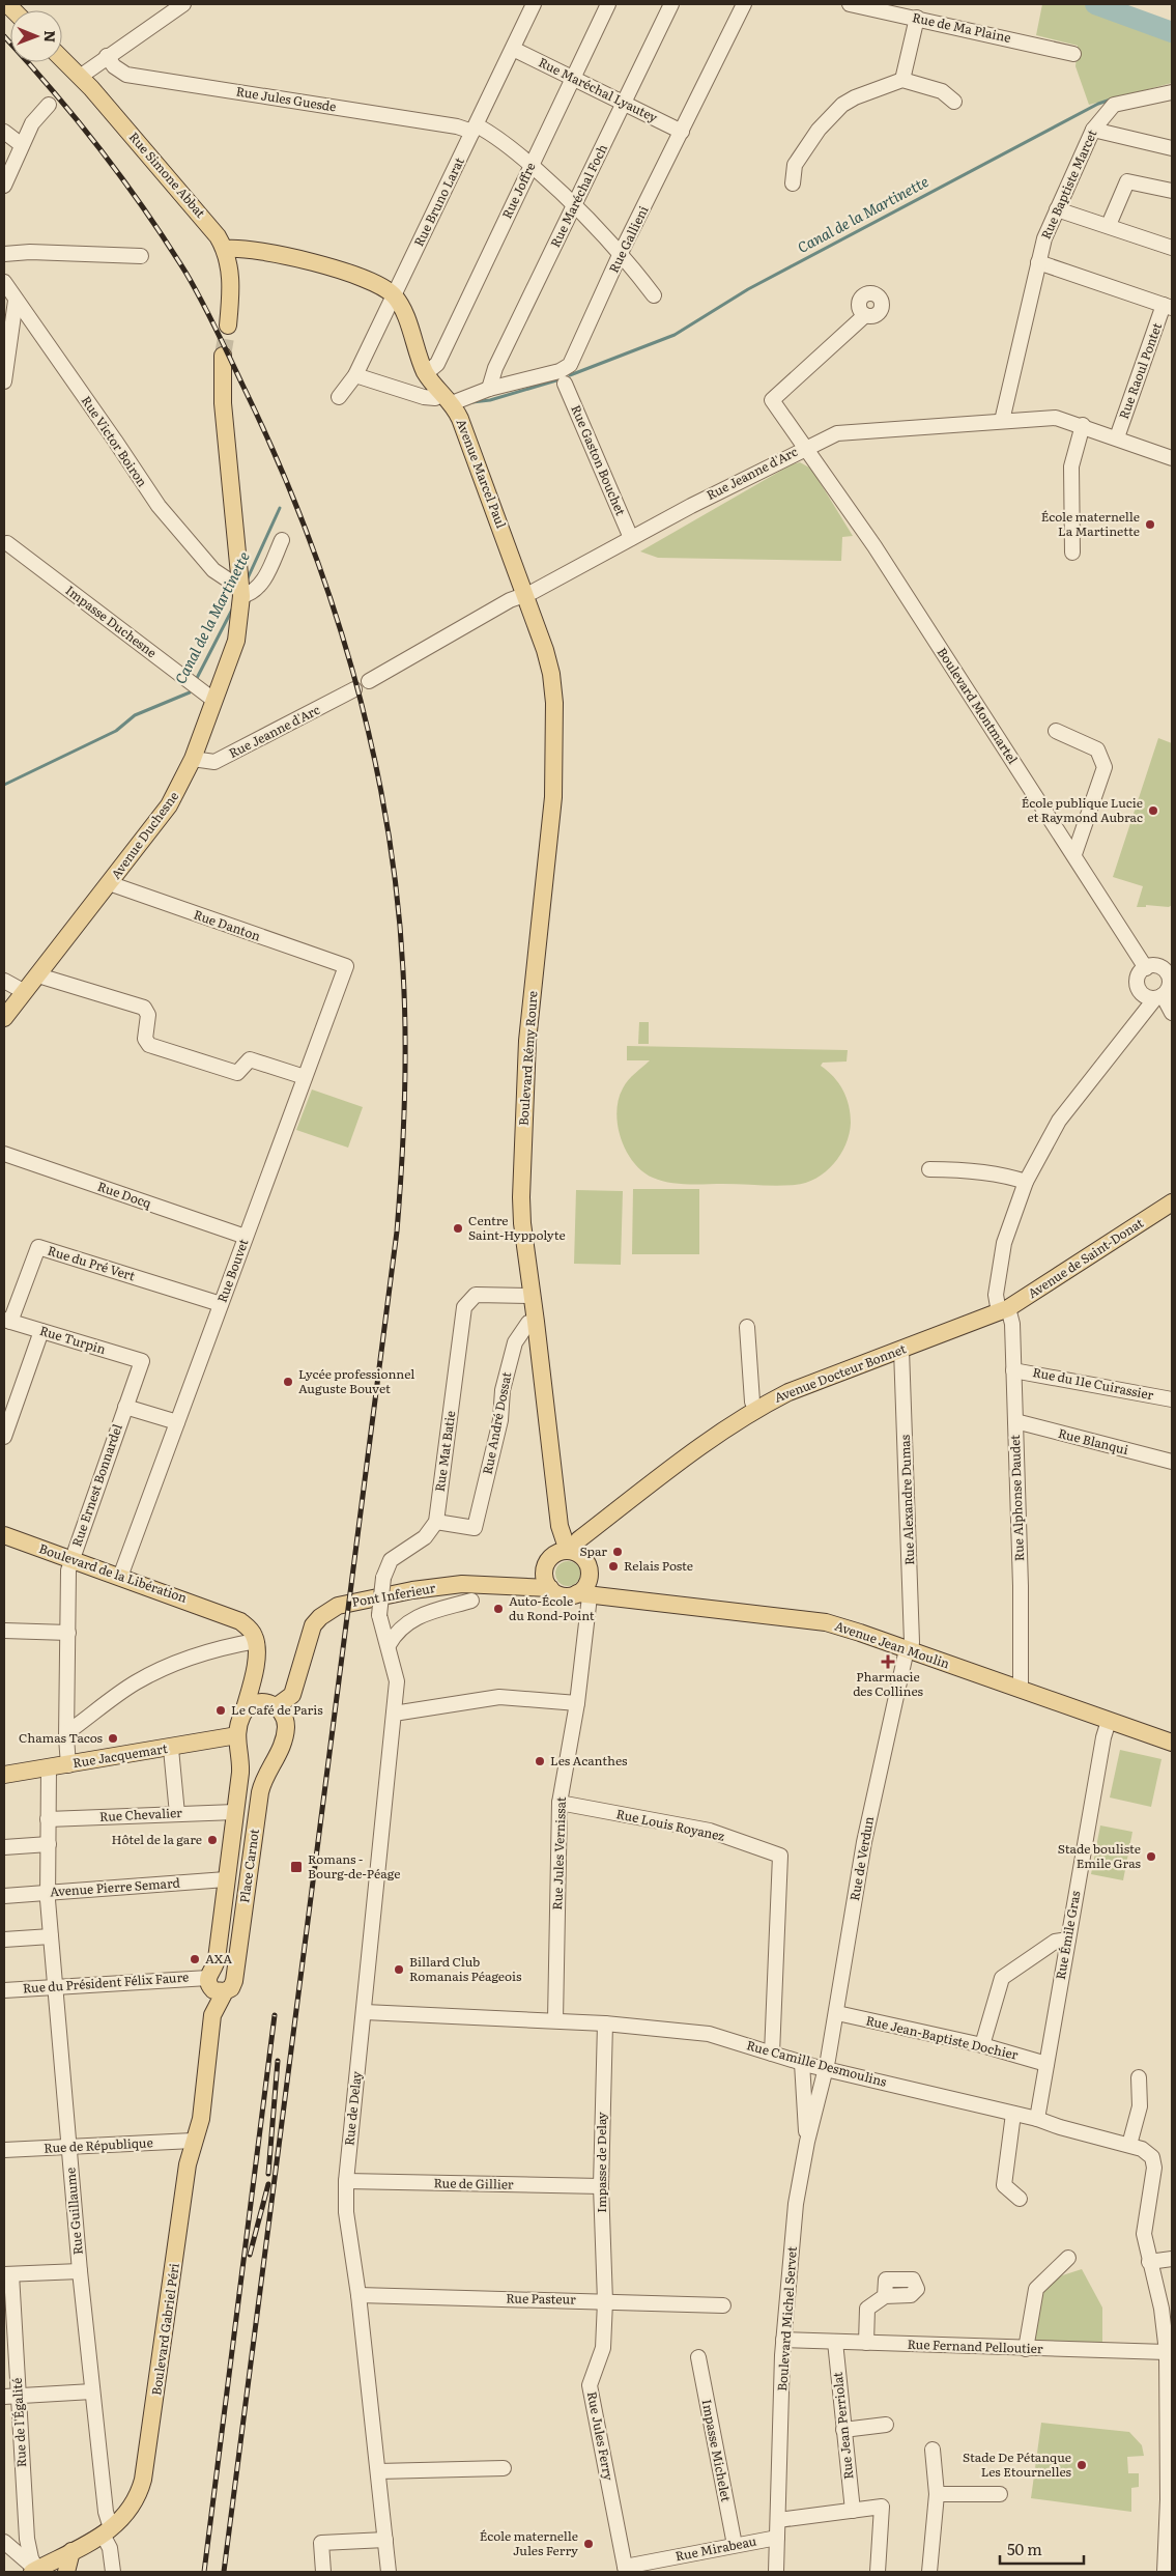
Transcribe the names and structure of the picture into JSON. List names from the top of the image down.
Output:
{
  "streets": {
    "main road": [
      "Rue Simone Abbat",
      "Avenue Marcel Paul",
      "Avenue Duchesne",
      "Boulevard Rémy Roure",
      "Avenue de Saint-Donat",
      "Avenue Docteur Bonnet",
      "Boulevard de la Libération",
      "Pont Inferieur",
      "Avenue Jean Moulin",
      "Rue Jacquemart",
      "Place Carnot",
      "Boulevard Gabriel Péri"
    ],
    "street": [
      "Rue de Ma Plaine",
      "Rue Maréchal Lyautey",
      "Rue Jules Guesde",
      "Rue Baptiste Marcet",
      "Rue Joffre",
      "Rue Maréchal Foch",
      "Rue Bruno Larat",
      "Rue Gallieni",
      "Rue Raoul Pontet",
      "Rue Victor Boiron",
      "Rue Gaston Bouchet",
      "Rue Jeanne d'Arc",
      "Impasse Duchesne",
      "Boulevard Montmartel",
      "Rue Danton",
      "Rue Docq",
      "Rue du Pré Vert",
      "Rue Bouvet",
      "Rue Turpin",
      "Rue du 11e Cuirassier",
      "Rue André Dossat",
      "Rue Blanqui",
      "Rue Mat Batie",
      "Rue Ernest Bonnardel",
      "Rue Alphonse Daudet",
      "Rue Alexandre Dumas",
      "Rue Chevalier",
      "Rue Louis Royanez",
      "Rue Jules Vernissat",
      "Rue de Verdun",
      "Avenue Pierre Semard",
      "Rue Émile Gras",
      "Rue du Président Félix Faure",
      "Rue Jean-Baptiste Dochier",
      "Rue Camille Desmoulins",
      "Rue de Delay",
      "Rue de République",
      "Impasse de Delay",
      "Rue de Gillier",
      "Rue Guillaume",
      "Rue Pasteur",
      "Boulevard Michel Servet",
      "Rue Fernand Pelloutier",
      "Rue de l'Égalité",
      "Rue Jean Perriolat",
      "Rue Jules Ferry",
      "Impasse Michelet",
      "Rue Mirabeau"
    ]
  },
  "crossings": [
    ["Rue Maréchal Lyautey", "Rue Joffre"],
    ["Rue Maréchal Lyautey", "Rue Maréchal Foch"],
    ["Rue Maréchal Lyautey", "Rue Bruno Larat"],
    ["Rue Maréchal Lyautey", "Rue Gallieni"],
    ["Rue Jules Guesde", "Rue Joffre"],
    ["Rue Jules Guesde", "Rue Maréchal Foch"],
    ["Rue Jules Guesde", "Rue Bruno Larat"],
    ["Rue Jules Guesde", "Rue Gallieni"],
    ["Rue Baptiste Marcet", "Rue Jeanne d'Arc"],
    ["Rue Joffre", "Avenue Marcel Paul"],
    ["Rue Maréchal Foch", "Rue Gallieni"],
    ["Rue Bruno Larat", "Avenue Marcel Paul"],
    ["Rue Gallieni", "Avenue Marcel Paul"],
    ["Rue Raoul Pontet", "Rue Jeanne d'Arc"],
    ["Rue Victor Boiron", "Avenue Duchesne"],
    ["Rue Gaston Bouchet", "Rue Jeanne d'Arc"],
    ["Avenue Marcel Paul", "Rue Jeanne d'Arc"],
    ["Avenue Marcel Paul", "Boulevard Rémy Roure"],
    ["Rue Jeanne d'Arc", "Boulevard Montmartel"],
    ["Rue Jeanne d'Arc", "Avenue Duchesne"],
    ["Rue Jeanne d'Arc", "Boulevard Rémy Roure"],
    ["Impasse Duchesne", "Avenue Duchesne"],
    ["Boulevard Montmartel", "Rue Alphonse Daudet"],
    ["Avenue Duchesne", "Rue Danton"],
    ["Rue Danton", "Rue Bouvet"],
    ["Boulevard Rémy Roure", "Avenue Docteur Bonnet"],
    ["Boulevard Rémy Roure", "Rue André Dossat"],
    ["Boulevard Rémy Roure", "Rue Mat Batie"],
    ["Boulevard Rémy Roure", "Pont Inferieur"],
    ["Boulevard Rémy Roure", "Avenue Jean Moulin"],
    ["Boulevard Rémy Roure", "Rue Jules Vernissat"],
    ["Rue Docq", "Rue Bouvet"],
    ["Avenue de Saint-Donat", "Avenue Docteur Bonnet"],
    ["Avenue de Saint-Donat", "Rue Alphonse Daudet"],
    ["Rue du Pré Vert", "Rue Bouvet"],
    ["Rue du Pré Vert", "Rue Turpin"],
    ["Rue Bouvet", "Boulevard de la Libération"],
    ["Rue Turpin", "Rue Ernest Bonnardel"],
    ["Avenue Docteur Bonnet", "Rue Alphonse Daudet"],
    ["Avenue Docteur Bonnet", "Rue Alexandre Dumas"],
    ["Avenue Docteur Bonnet", "Pont Inferieur"],
    ["Avenue Docteur Bonnet", "Avenue Jean Moulin"],
    ["Avenue Docteur Bonnet", "Rue Jules Vernissat"],
    ["Rue du 11e Cuirassier", "Rue Alphonse Daudet"],
    ["Rue André Dossat", "Rue Mat Batie"],
    ["Rue Blanqui", "Rue Alphonse Daudet"],
    ["Rue Ernest Bonnardel", "Boulevard de la Libération"],
    ["Rue Ernest Bonnardel", "Rue Jacquemart"],
    ["Rue Alphonse Daudet", "Avenue Jean Moulin"],
    ["Rue Alexandre Dumas", "Avenue Jean Moulin"],
    ["Rue Alexandre Dumas", "Rue de Verdun"],
    ["Pont Inferieur", "Avenue Jean Moulin"],
    ["Pont Inferieur", "Rue Jacquemart"],
    ["Pont Inferieur", "Rue Jules Vernissat"],
    ["Pont Inferieur", "Place Carnot"],
    ["Avenue Jean Moulin", "Rue Jules Vernissat"],
    ["Avenue Jean Moulin", "Rue de Verdun"],
    ["Avenue Jean Moulin", "Rue Émile Gras"],
    ["Rue Jacquemart", "Place Carnot"],
    ["Rue Jacquemart", "Rue Guillaume"],
    ["Rue Chevalier", "Place Carnot"],
    ["Rue Chevalier", "Rue Guillaume"],
    ["Rue Louis Royanez", "Rue Jules Vernissat"],
    ["Rue Louis Royanez", "Rue Camille Desmoulins"],
    ["Rue Jules Vernissat", "Rue Camille Desmoulins"],
    ["Rue de Verdun", "Rue Jean-Baptiste Dochier"],
    ["Rue de Verdun", "Rue Camille Desmoulins"],
    ["Rue de Verdun", "Boulevard Michel Servet"],
    ["Place Carnot", "Avenue Pierre Semard"],
    ["Place Carnot", "Rue du Président Félix Faure"],
    ["Place Carnot", "Boulevard Gabriel Péri"],
    ["Avenue Pierre Semard", "Rue Guillaume"],
    ["Rue Émile Gras", "Rue Jean-Baptiste Dochier"],
    ["Rue Émile Gras", "Rue Camille Desmoulins"],
    ["Rue du Président Félix Faure", "Rue Guillaume"],
    ["Rue du Président Félix Faure", "Boulevard Gabriel Péri"],
    ["Rue Camille Desmoulins", "Rue de Delay"],
    ["Rue Camille Desmoulins", "Impasse de Delay"],
    ["Rue Camille Desmoulins", "Boulevard Michel Servet"],
    ["Rue de Delay", "Rue de Gillier"],
    ["Rue de Delay", "Rue Pasteur"],
    ["Rue de République", "Rue Guillaume"],
    ["Rue de République", "Boulevard Gabriel Péri"],
    ["Impasse de Delay", "Rue de Gillier"],
    ["Impasse de Delay", "Rue Pasteur"],
    ["Impasse de Delay", "Rue Jules Ferry"],
    ["Rue Guillaume", "Boulevard Gabriel Péri"],
    ["Rue Pasteur", "Rue Jules Ferry"],
    ["Boulevard Michel Servet", "Rue Fernand Pelloutier"],
    ["Boulevard Michel Servet", "Rue Mirabeau"],
    ["Boulevard Gabriel Péri", "Rue de l'Égalité"],
    ["Rue Fernand Pelloutier", "Rue Jean Perriolat"],
    ["Rue Jules Ferry", "Rue Mirabeau"],
    ["Impasse Michelet", "Rue Mirabeau"]
  ],
  "water": ["Canal de la Martinette"],
  "places": {
    "other": [
      "École maternelle La Martinette",
      "École publique Lucie et Raymond Aubrac",
      "Centre Saint-Hyppolyte",
      "Lycée professionnel Auguste Bouvet",
      "Spar",
      "Relais Poste",
      "Auto-École du Rond-Point",
      "Le Café de Paris",
      "Chamas Tacos",
      "Les Acanthes",
      "Hôtel de la gare",
      "Stade bouliste Emile Gras",
      "AXA",
      "Billard Club Romanais Péageois",
      "Stade De Pétanque Les Etournelles",
      "École maternelle Jules Ferry"
    ],
    "health": ["Pharmacie des Collines"],
    "transit": ["Romans - Bourg-de-Péage"]
  },
  "scale_bar": "50 m",
  "north": "right"
}
